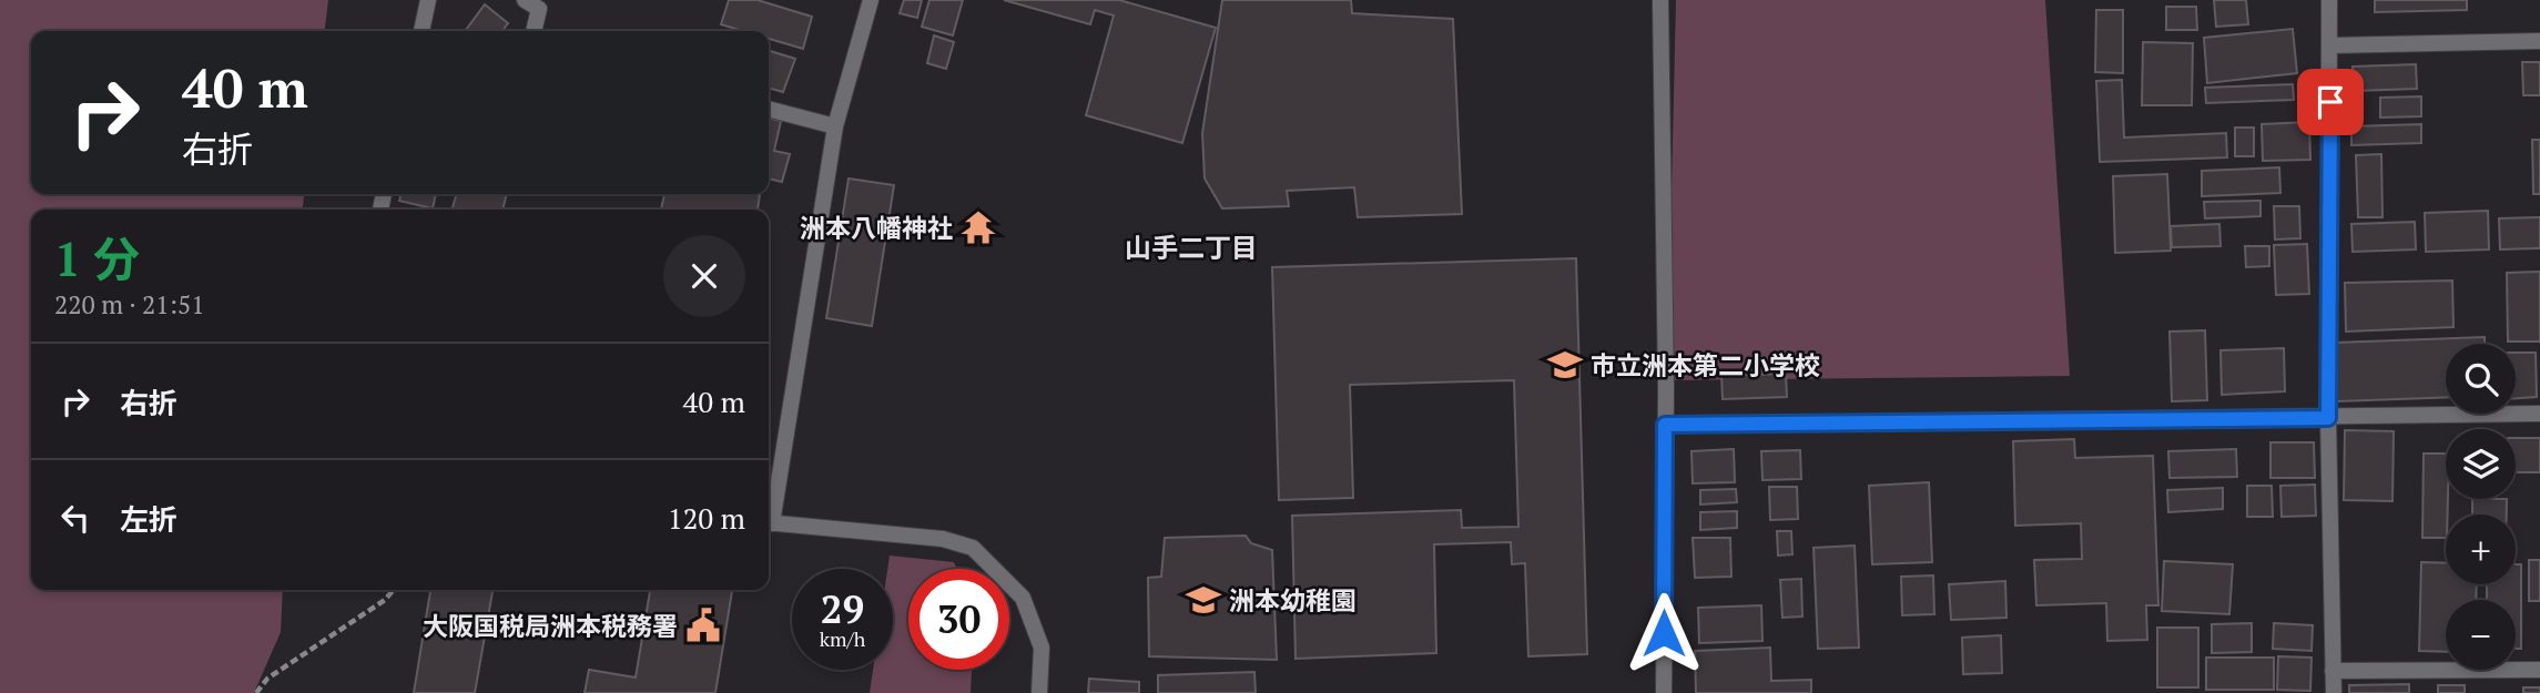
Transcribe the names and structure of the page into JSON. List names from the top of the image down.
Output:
{
  "districts": ["山手二丁目"],
  "places": {
    "temple": ["洲本八幡神社"],
    "school or university": ["市立洲本第二小学校", "洲本幼稚園"],
    "public building": ["大阪国税局洲本税務署"]
  },
  "page": {
    "turn": ["40 m", "右折"],
    "heading": ["1 分", "220 m · 21:51"],
    "list": [
      {
        "name": "右折",
        "value": "40 m"
      },
      {
        "name": "左折",
        "value": "120 m"
      }
    ],
    "map_buttons": ["+", "−"],
    "speed": "29 km/h",
    "limit": "30"
  }
}
